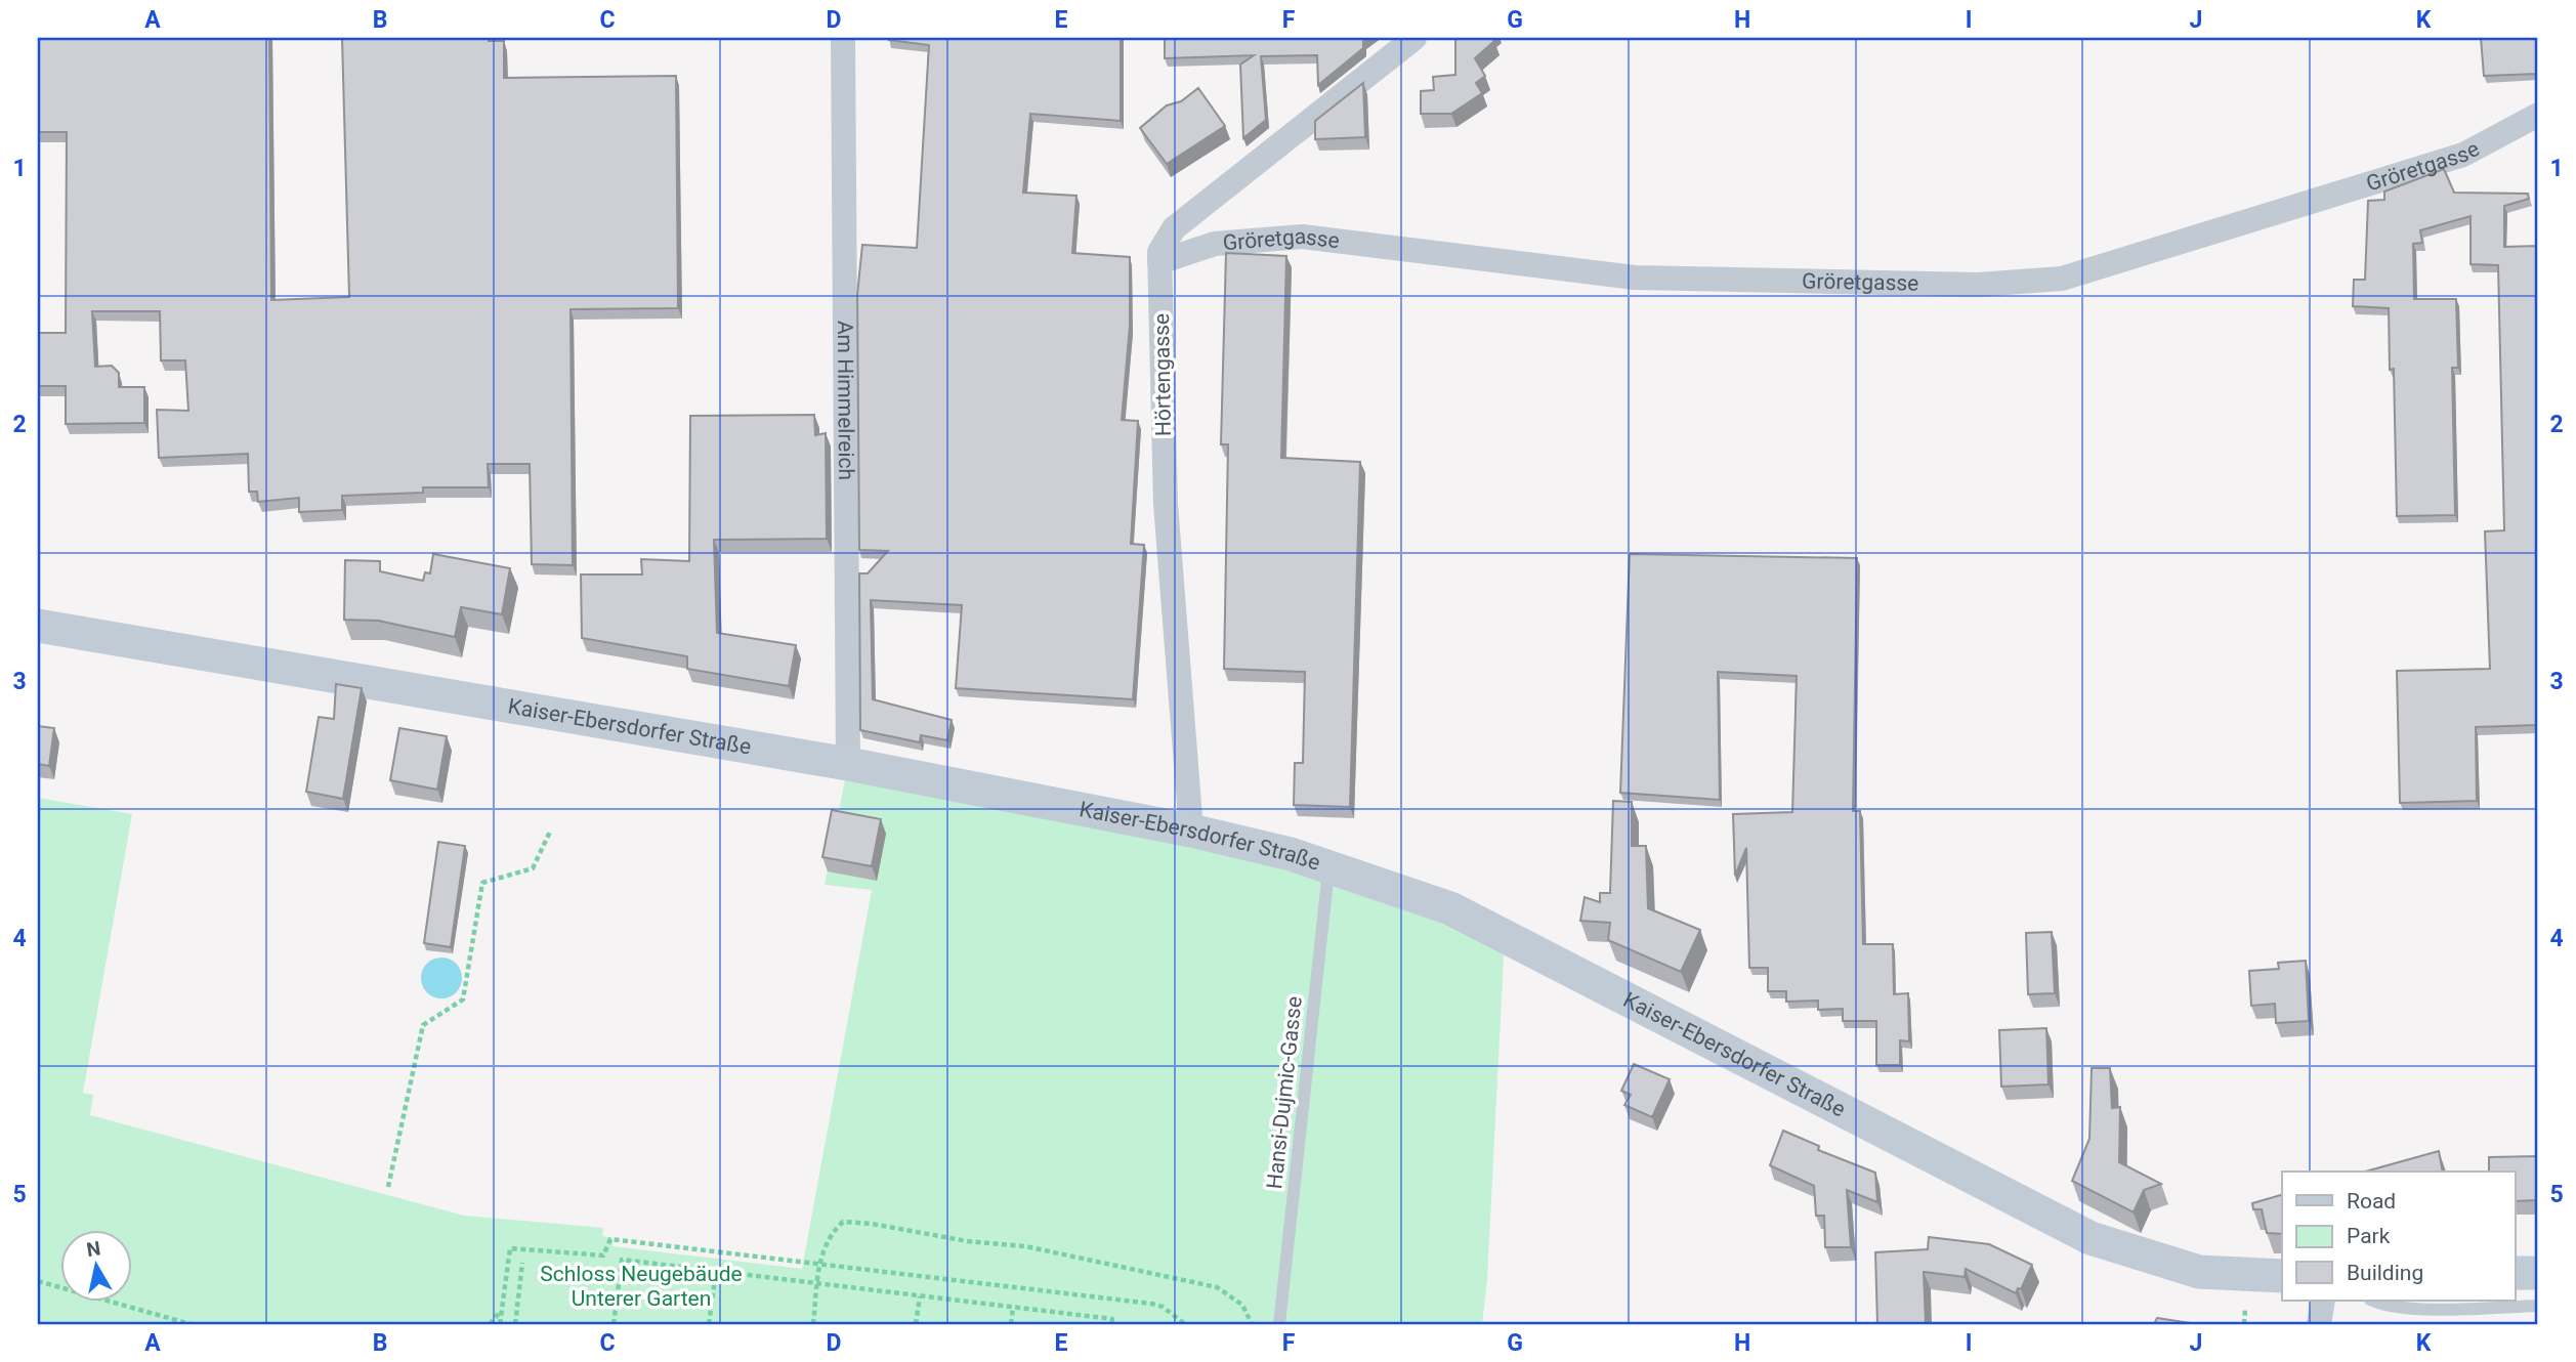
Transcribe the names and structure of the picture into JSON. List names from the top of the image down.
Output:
{
  "streets": {
    "main road": ["Kaiser-Ebersdorfer Straße"],
    "street": ["Gröretgasse", "Hörtengasse", "Am Himmelreich"],
    "lane": ["Hansi-Dujmic-Gasse"]
  },
  "crossings": [
    ["Gröretgasse", "Hörtengasse"],
    ["Hörtengasse", "Kaiser-Ebersdorfer Straße"],
    ["Am Himmelreich", "Kaiser-Ebersdorfer Straße"],
    ["Kaiser-Ebersdorfer Straße", "Hansi-Dujmic-Gasse"]
  ],
  "parks": ["Schloss Neugebäude Unterer Garten"],
  "legend": ["Road", "Park", "Building"],
  "north": "top",
  "grid": {
    "columns": [
      "A",
      "B",
      "C",
      "D",
      "E",
      "F",
      "G",
      "H",
      "I",
      "J",
      "K"
    ],
    "rows": [
      "1",
      "2",
      "3",
      "4",
      "5"
    ]
  }
}
